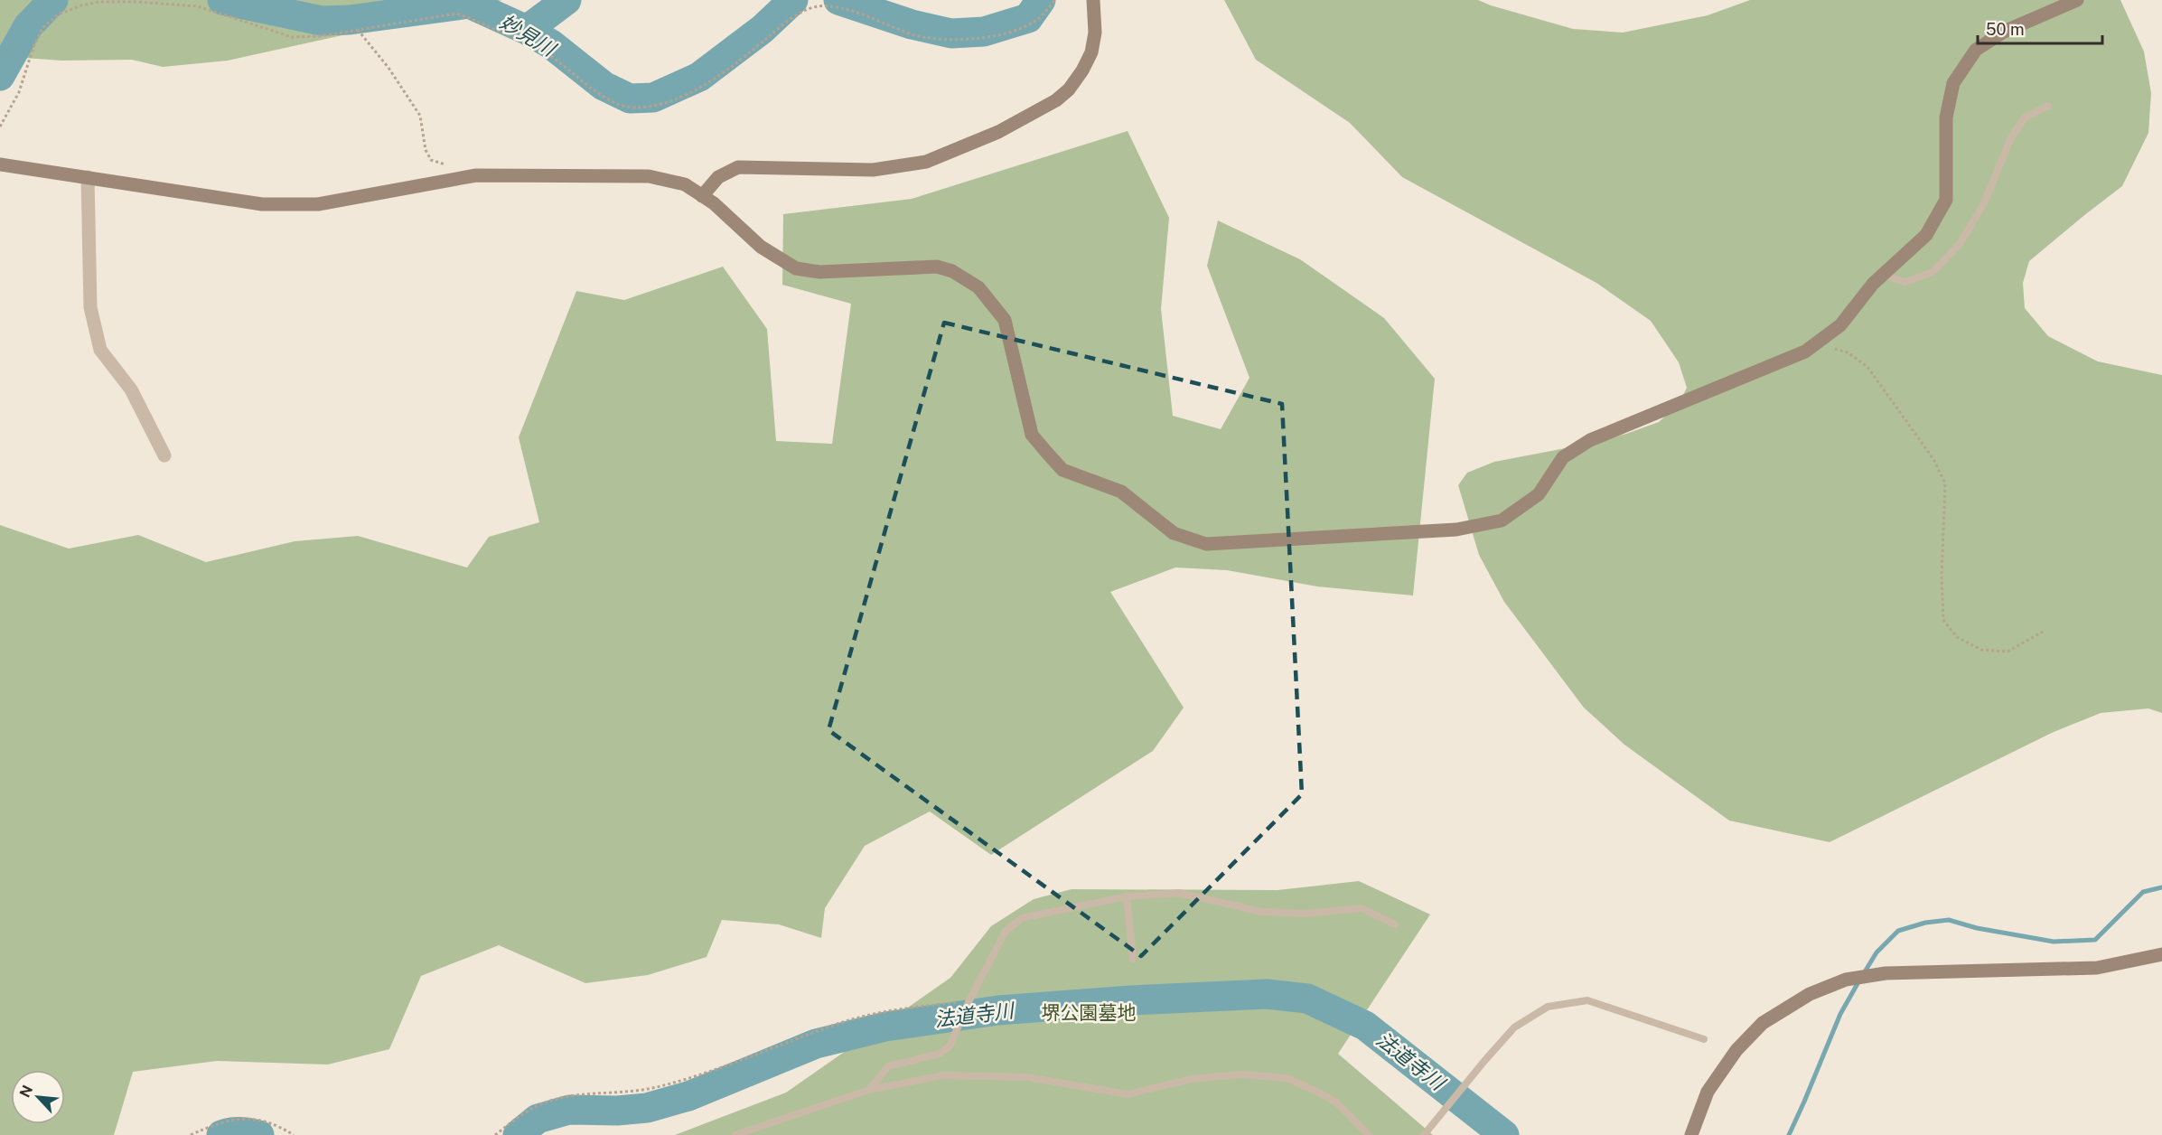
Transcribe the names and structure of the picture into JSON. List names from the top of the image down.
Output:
{
  "water": ["妙見川", "法道寺川"],
  "parks": ["堺公園墓地"],
  "scale_bar": "50 m",
  "north": "top left"
}
